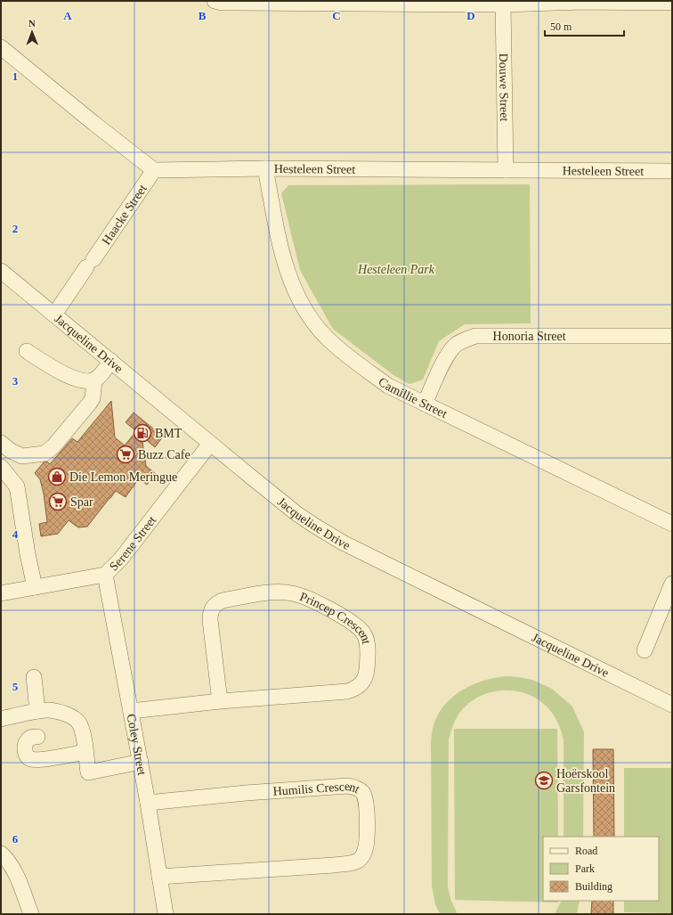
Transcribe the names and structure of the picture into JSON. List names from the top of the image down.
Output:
{
  "streets": {
    "street": [
      "Douwe Street",
      "Hesteleen Street",
      "Haacke Street",
      "Honoria Street",
      "Jacqueline Drive",
      "Camillie Street",
      "Serene Street",
      "Princep Crescent",
      "Coley Street",
      "Humilis Crescent"
    ]
  },
  "crossings": [
    ["Douwe Street", "Hesteleen Street"],
    ["Hesteleen Street", "Haacke Street"],
    ["Hesteleen Street", "Camillie Street"],
    ["Haacke Street", "Jacqueline Drive"],
    ["Honoria Street", "Camillie Street"],
    ["Jacqueline Drive", "Serene Street"],
    ["Serene Street", "Coley Street"],
    ["Princep Crescent", "Coley Street"],
    ["Coley Street", "Humilis Crescent"]
  ],
  "parks": ["Hesteleen Park"],
  "places": {
    "fuel station": ["BMT"],
    "supermarket": ["Buzz Cafe", "Spar"],
    "shop": ["Die Lemon Meringue"],
    "school or university": ["Hoërskool Garsfontein"]
  },
  "legend": ["Road", "Park", "Building"],
  "scale_bar": "50 m",
  "north": "top",
  "grid": {
    "columns": [
      "A",
      "B",
      "C",
      "D"
    ],
    "rows": [
      "1",
      "2",
      "3",
      "4",
      "5",
      "6"
    ]
  }
}
